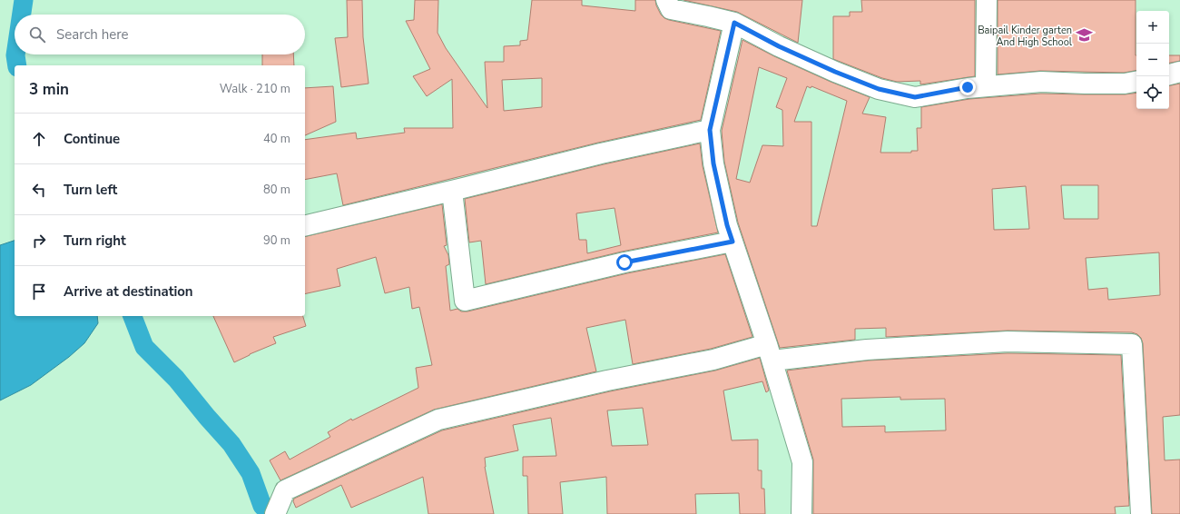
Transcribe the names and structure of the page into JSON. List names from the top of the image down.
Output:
{
  "places": {
    "school or university": ["Baipail Kinder garten And High School"]
  },
  "page": {
    "map_buttons": ["+", "−"],
    "search": "Search here",
    "heading": ["3 min", "Walk · 210 m"],
    "list": [
      ["Continue", "40 m"],
      ["Turn left", "80 m"],
      ["Turn right", "90 m"],
      "Arrive at destination"
    ]
  }
}
